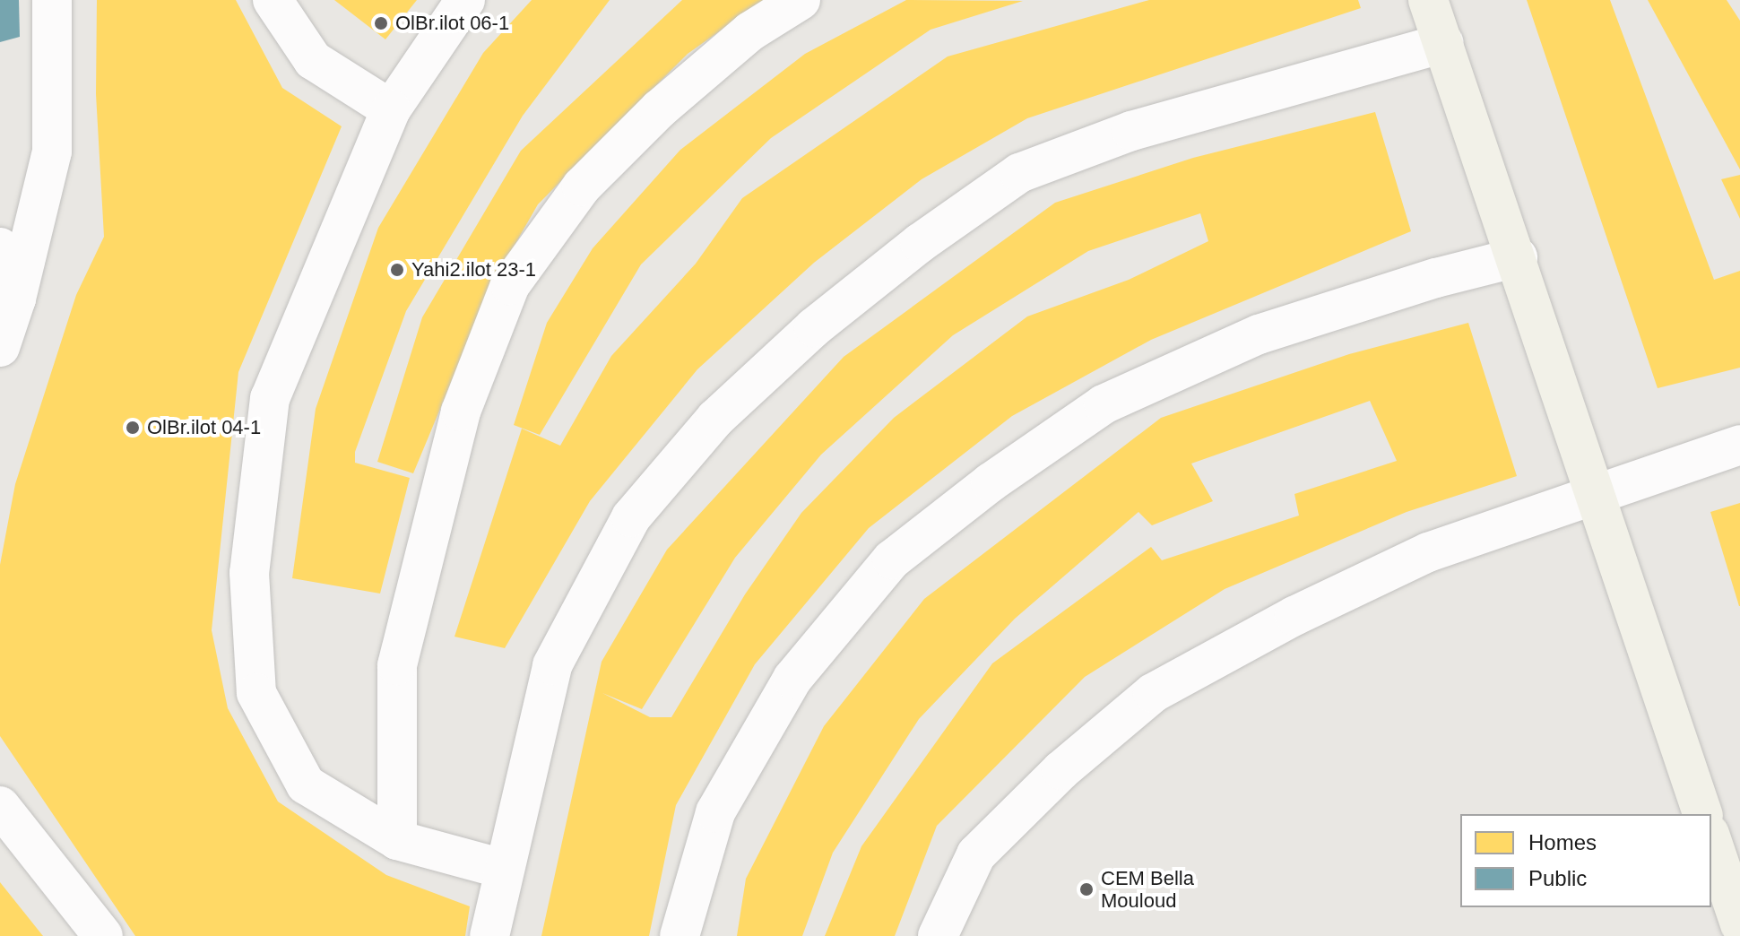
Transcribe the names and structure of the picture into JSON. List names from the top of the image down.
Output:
{
  "places": [
    "OlBr.ilot 06-1",
    "Yahi2.ilot 23-1",
    "OlBr.ilot 04-1",
    "CEM Bella Mouloud"
  ],
  "legend": ["Homes", "Public"]
}
